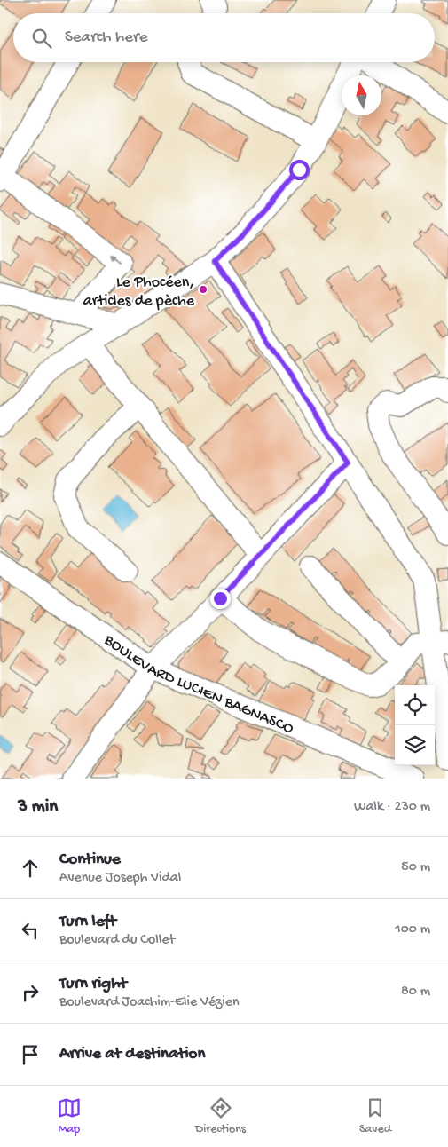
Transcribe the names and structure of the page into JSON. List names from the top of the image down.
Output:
{
  "streets": {
    "street": ["BOULEVARD LUCIEN BAGNASCO"]
  },
  "places": ["Le Phocéen, articles de pèche"],
  "north": "top",
  "page": {
    "search": "Search here",
    "heading": ["3 min", "Walk · 230 m"],
    "list": [
      ["Continue", "Avenue Joseph Vidal", "50 m"],
      ["Turn left", "Boulevard du Collet", "100 m"],
      ["Turn right", "Boulevard Joachim-Elie Vézien", "80 m"],
      "Arrive at destination"
    ],
    "nav": ["Map", "Directions", "Saved"]
  }
}
